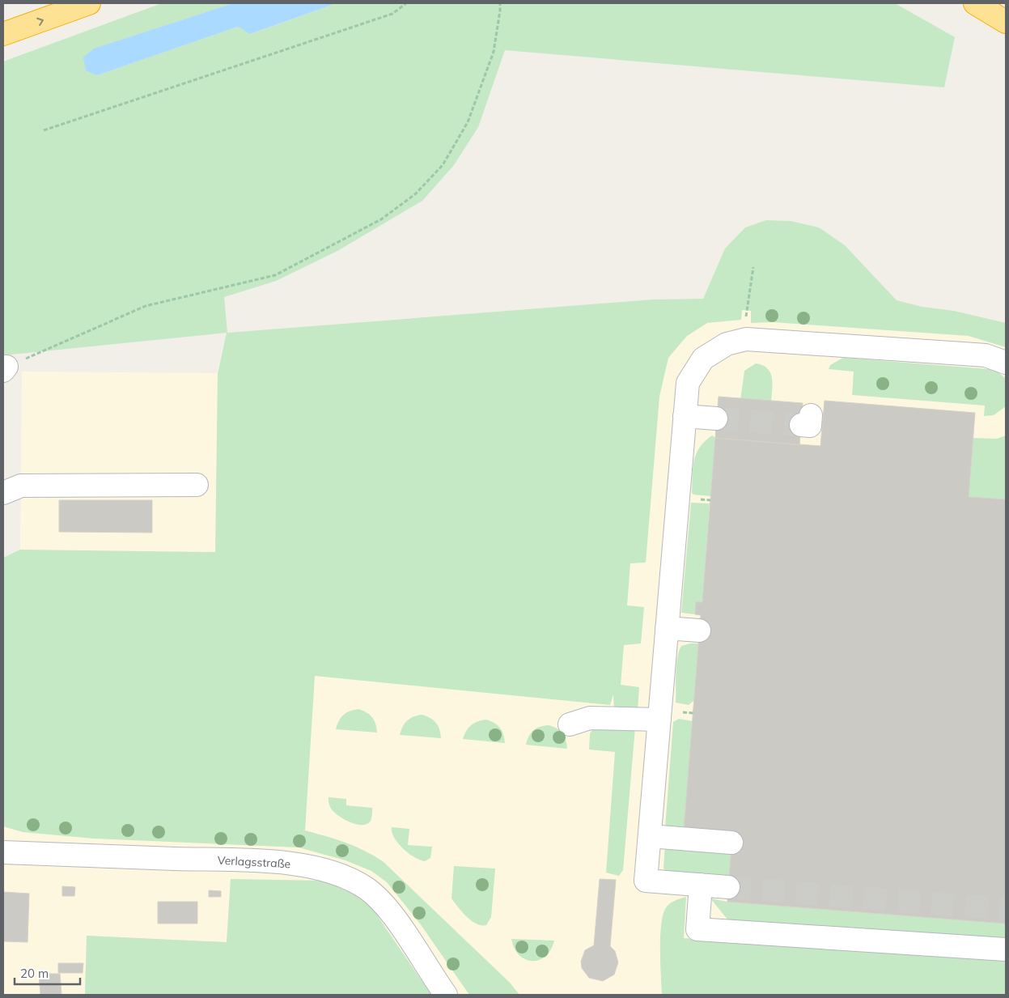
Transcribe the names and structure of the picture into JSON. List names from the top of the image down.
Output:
{
  "streets": {
    "lane": ["Verlagsstraße"]
  },
  "scale_bar": "20 m"
}
